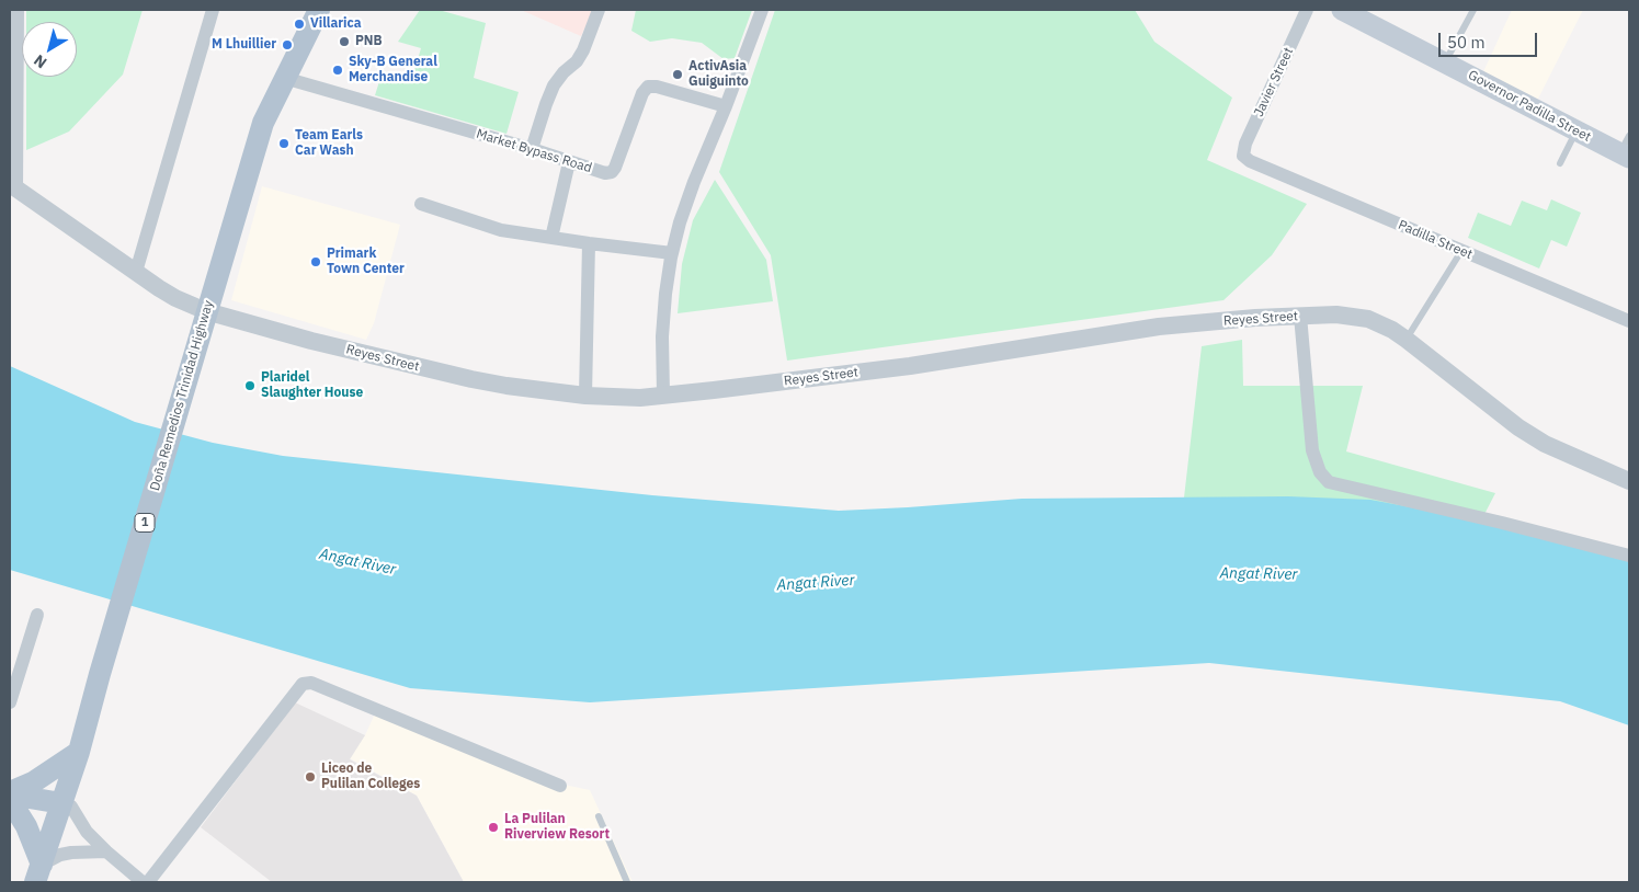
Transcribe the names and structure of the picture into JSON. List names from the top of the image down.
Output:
{
  "streets": {
    "main road": ["Governor Padilla Street", "Doña Remedios Trinidad Highway", "1"],
    "street": [
      "Javier Street",
      "Market Bypass Road",
      "Padilla Street",
      "Reyes Street"
    ]
  },
  "crossings": [
    ["Javier Street", "Padilla Street"],
    ["Market Bypass Road", "Doña Remedios Trinidad Highway"],
    ["Reyes Street", "Doña Remedios Trinidad Highway"]
  ],
  "water": ["Angat River"],
  "places": [
    "Villarica",
    "PNB",
    "M Lhuillier",
    "Sky-B General Merchandise",
    "ActivAsia Guiguinto",
    "Team Earls Car Wash",
    "Primark Town Center",
    "Plaridel Slaughter House",
    "Liceo de Pulilan Colleges",
    "La Pulilan Riverview Resort"
  ],
  "scale_bar": "50 m",
  "north": "bottom left"
}
